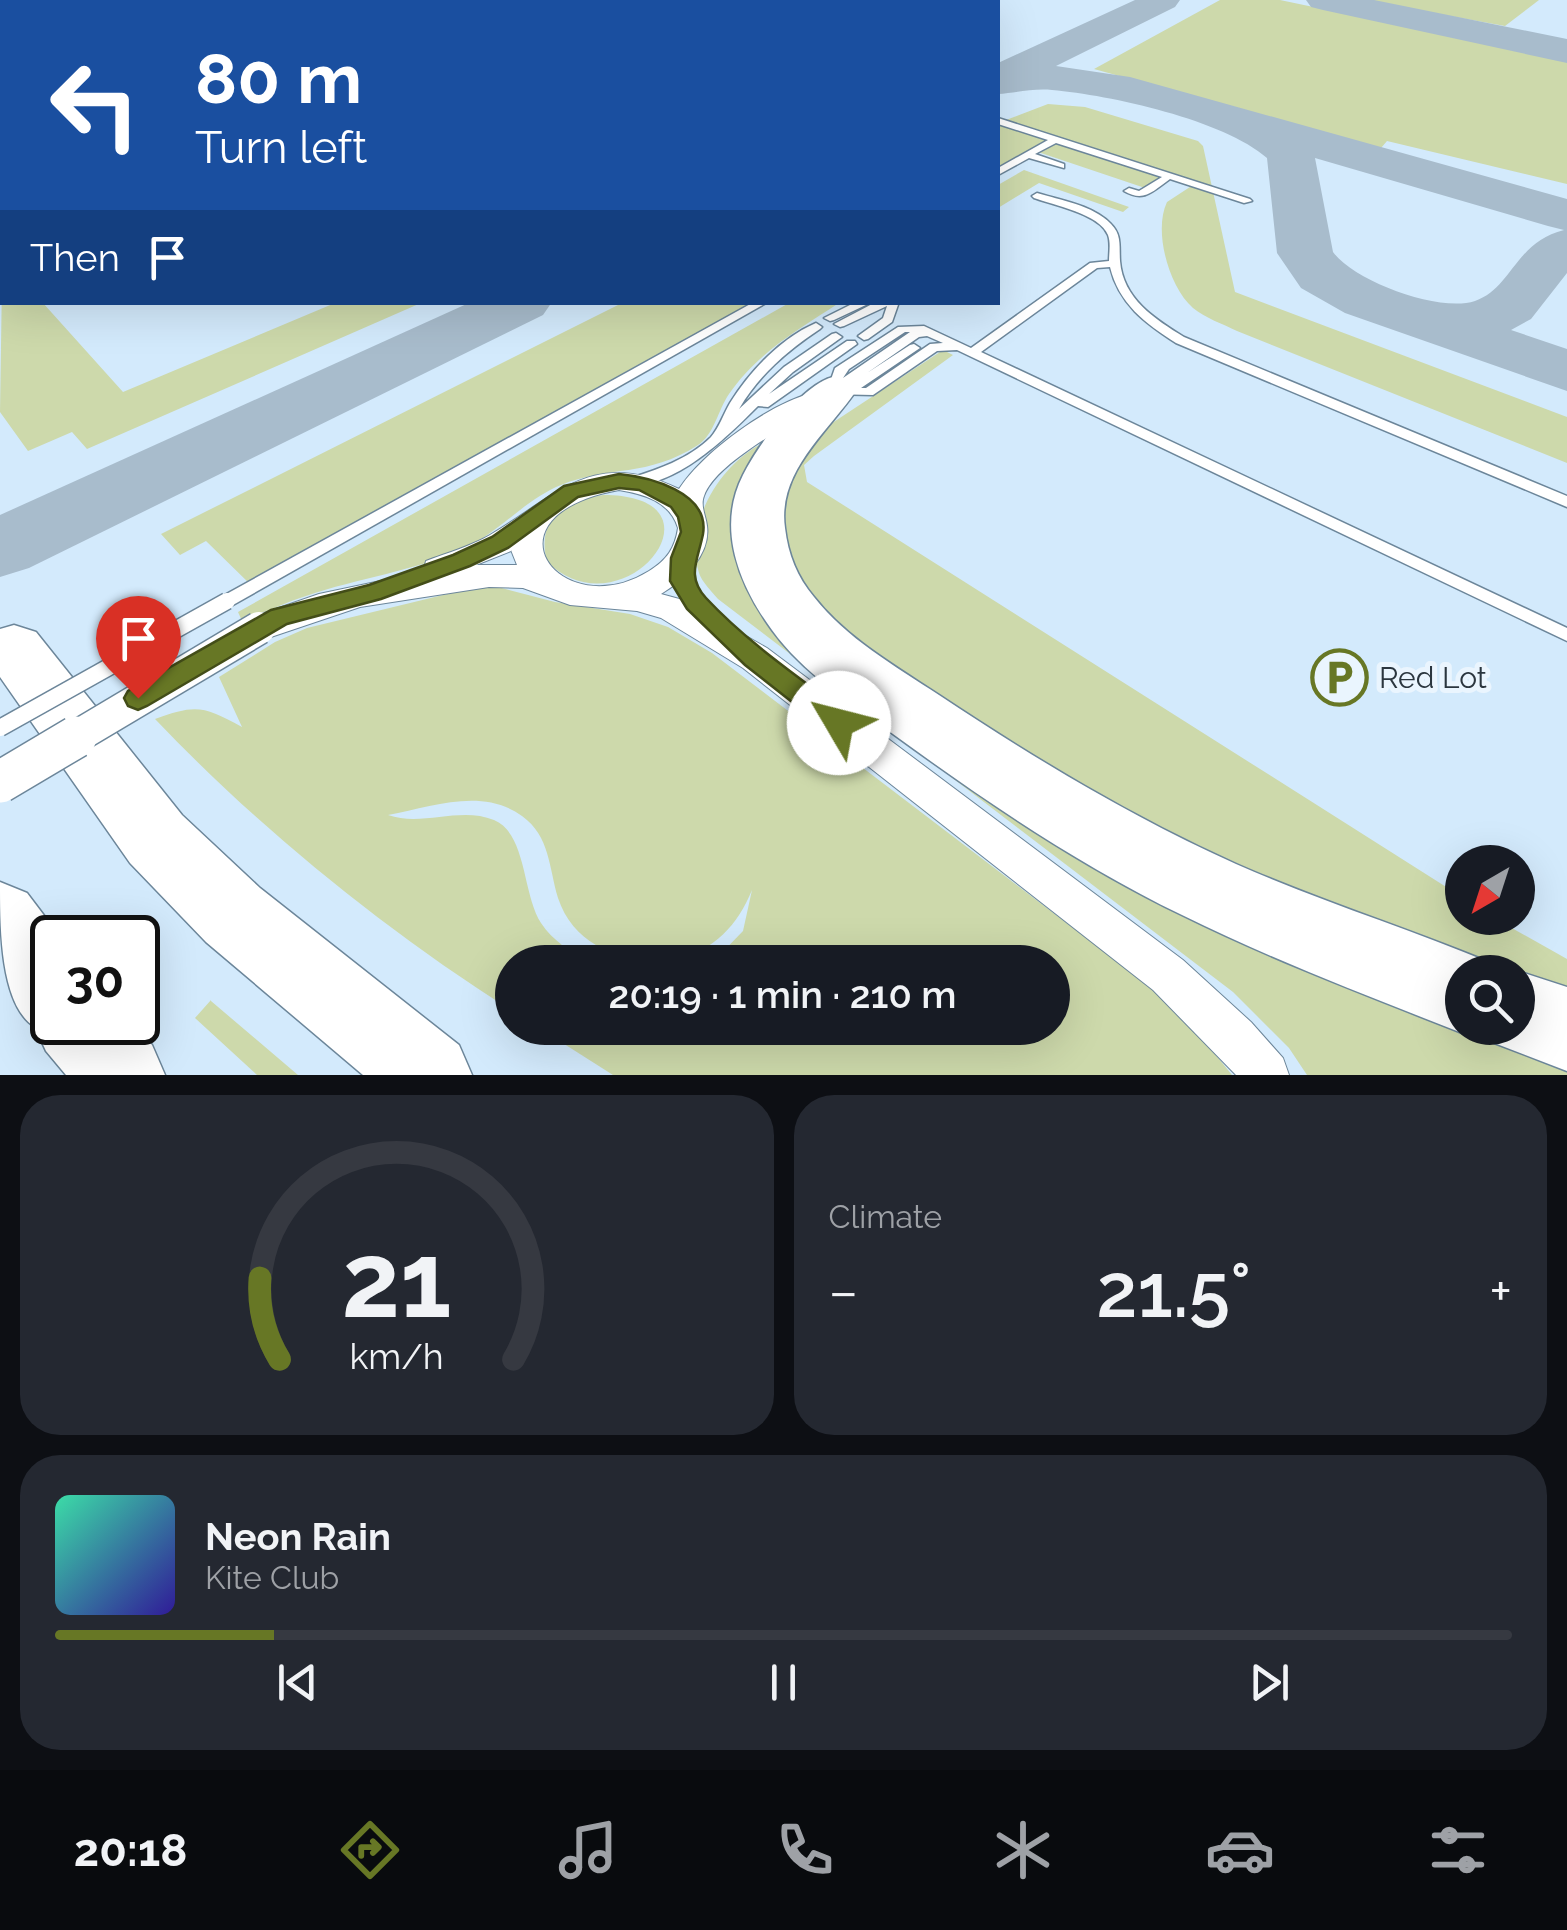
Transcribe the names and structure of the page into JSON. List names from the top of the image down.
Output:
{
  "places": {
    "parking": ["Red Lot"]
  },
  "north": "bottom left",
  "page": {
    "turn": ["80 m", "Turn left"],
    "then": "Then",
    "limit": "30",
    "trip": "20:19 · 1 min · 210 m",
    "tile": "Climate",
    "heat": ["−", "21.5°", "+"],
    "song": ["Neon Rain", "Kite Club"],
    "tabs": "20:18",
    "gauge": ["21", "km/h"]
  }
}
